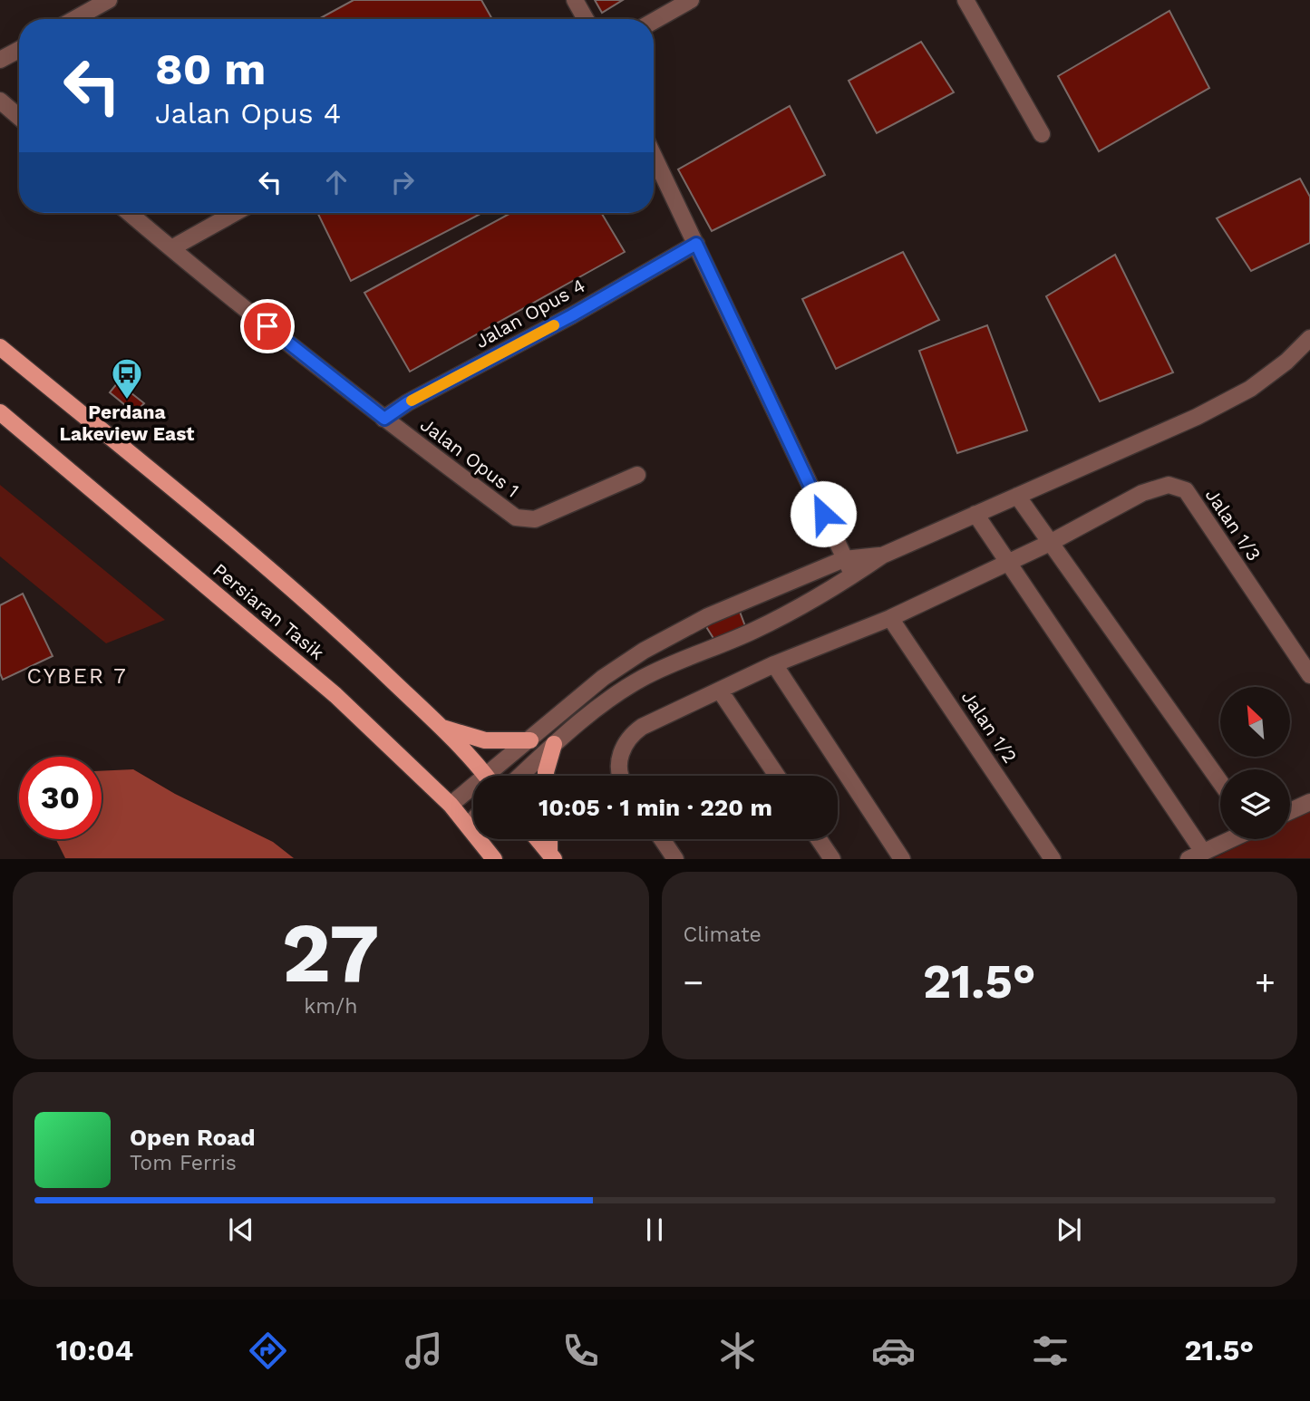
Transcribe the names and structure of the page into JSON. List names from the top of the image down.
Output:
{
  "streets": {
    "main road": ["Persiaran Tasik"],
    "street": [
      "Jalan Opus 4",
      "Jalan Opus 1",
      "Jalan 1/3",
      "Jalan 1/2"
    ]
  },
  "crossings": [
    ["Jalan Opus 4", "Jalan Opus 1"]
  ],
  "districts": ["CYBER 7"],
  "places": {
    "bus stop": ["Perdana Lakeview East"]
  },
  "north": "top left",
  "page": {
    "turn": ["80 m", "Jalan Opus 4"],
    "limit": "30",
    "trip": "10:05 · 1 min · 220 m",
    "tile": [
      ["27", "km/h"],
      "Climate"
    ],
    "heat": ["−", "21.5°", "+"],
    "song": ["Open Road", "Tom Ferris"],
    "tabs": ["10:04", "21.5°"]
  }
}
